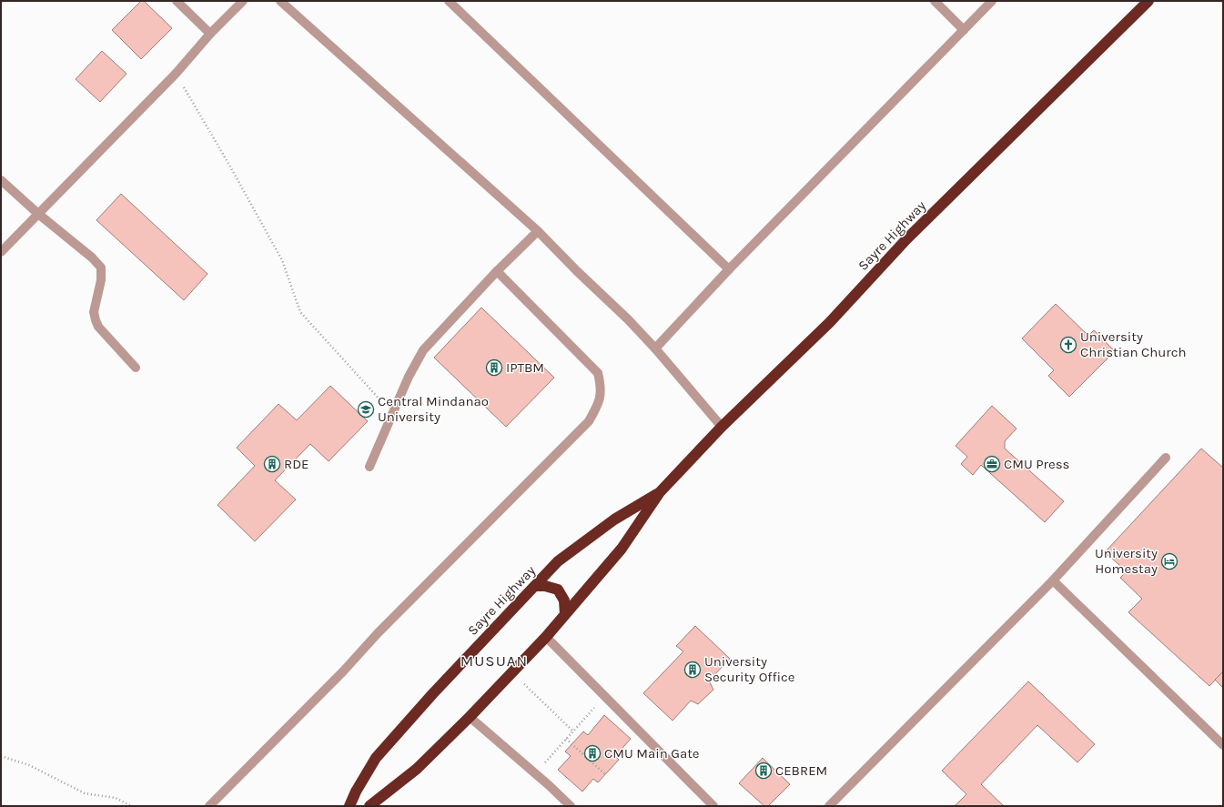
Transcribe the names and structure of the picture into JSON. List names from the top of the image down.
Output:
{
  "streets": {
    "highway": ["Sayre Highway"]
  },
  "districts": ["MUSUAN"],
  "places": {
    "church": ["University Christian Church"],
    "building": [
      "IPTBM",
      "RDE",
      "University Security Office",
      "CMU Main Gate",
      "CEBREM"
    ],
    "school or university": ["Central Mindanao University"],
    "office": ["CMU Press"],
    "hotel": ["University Homestay"]
  }
}
